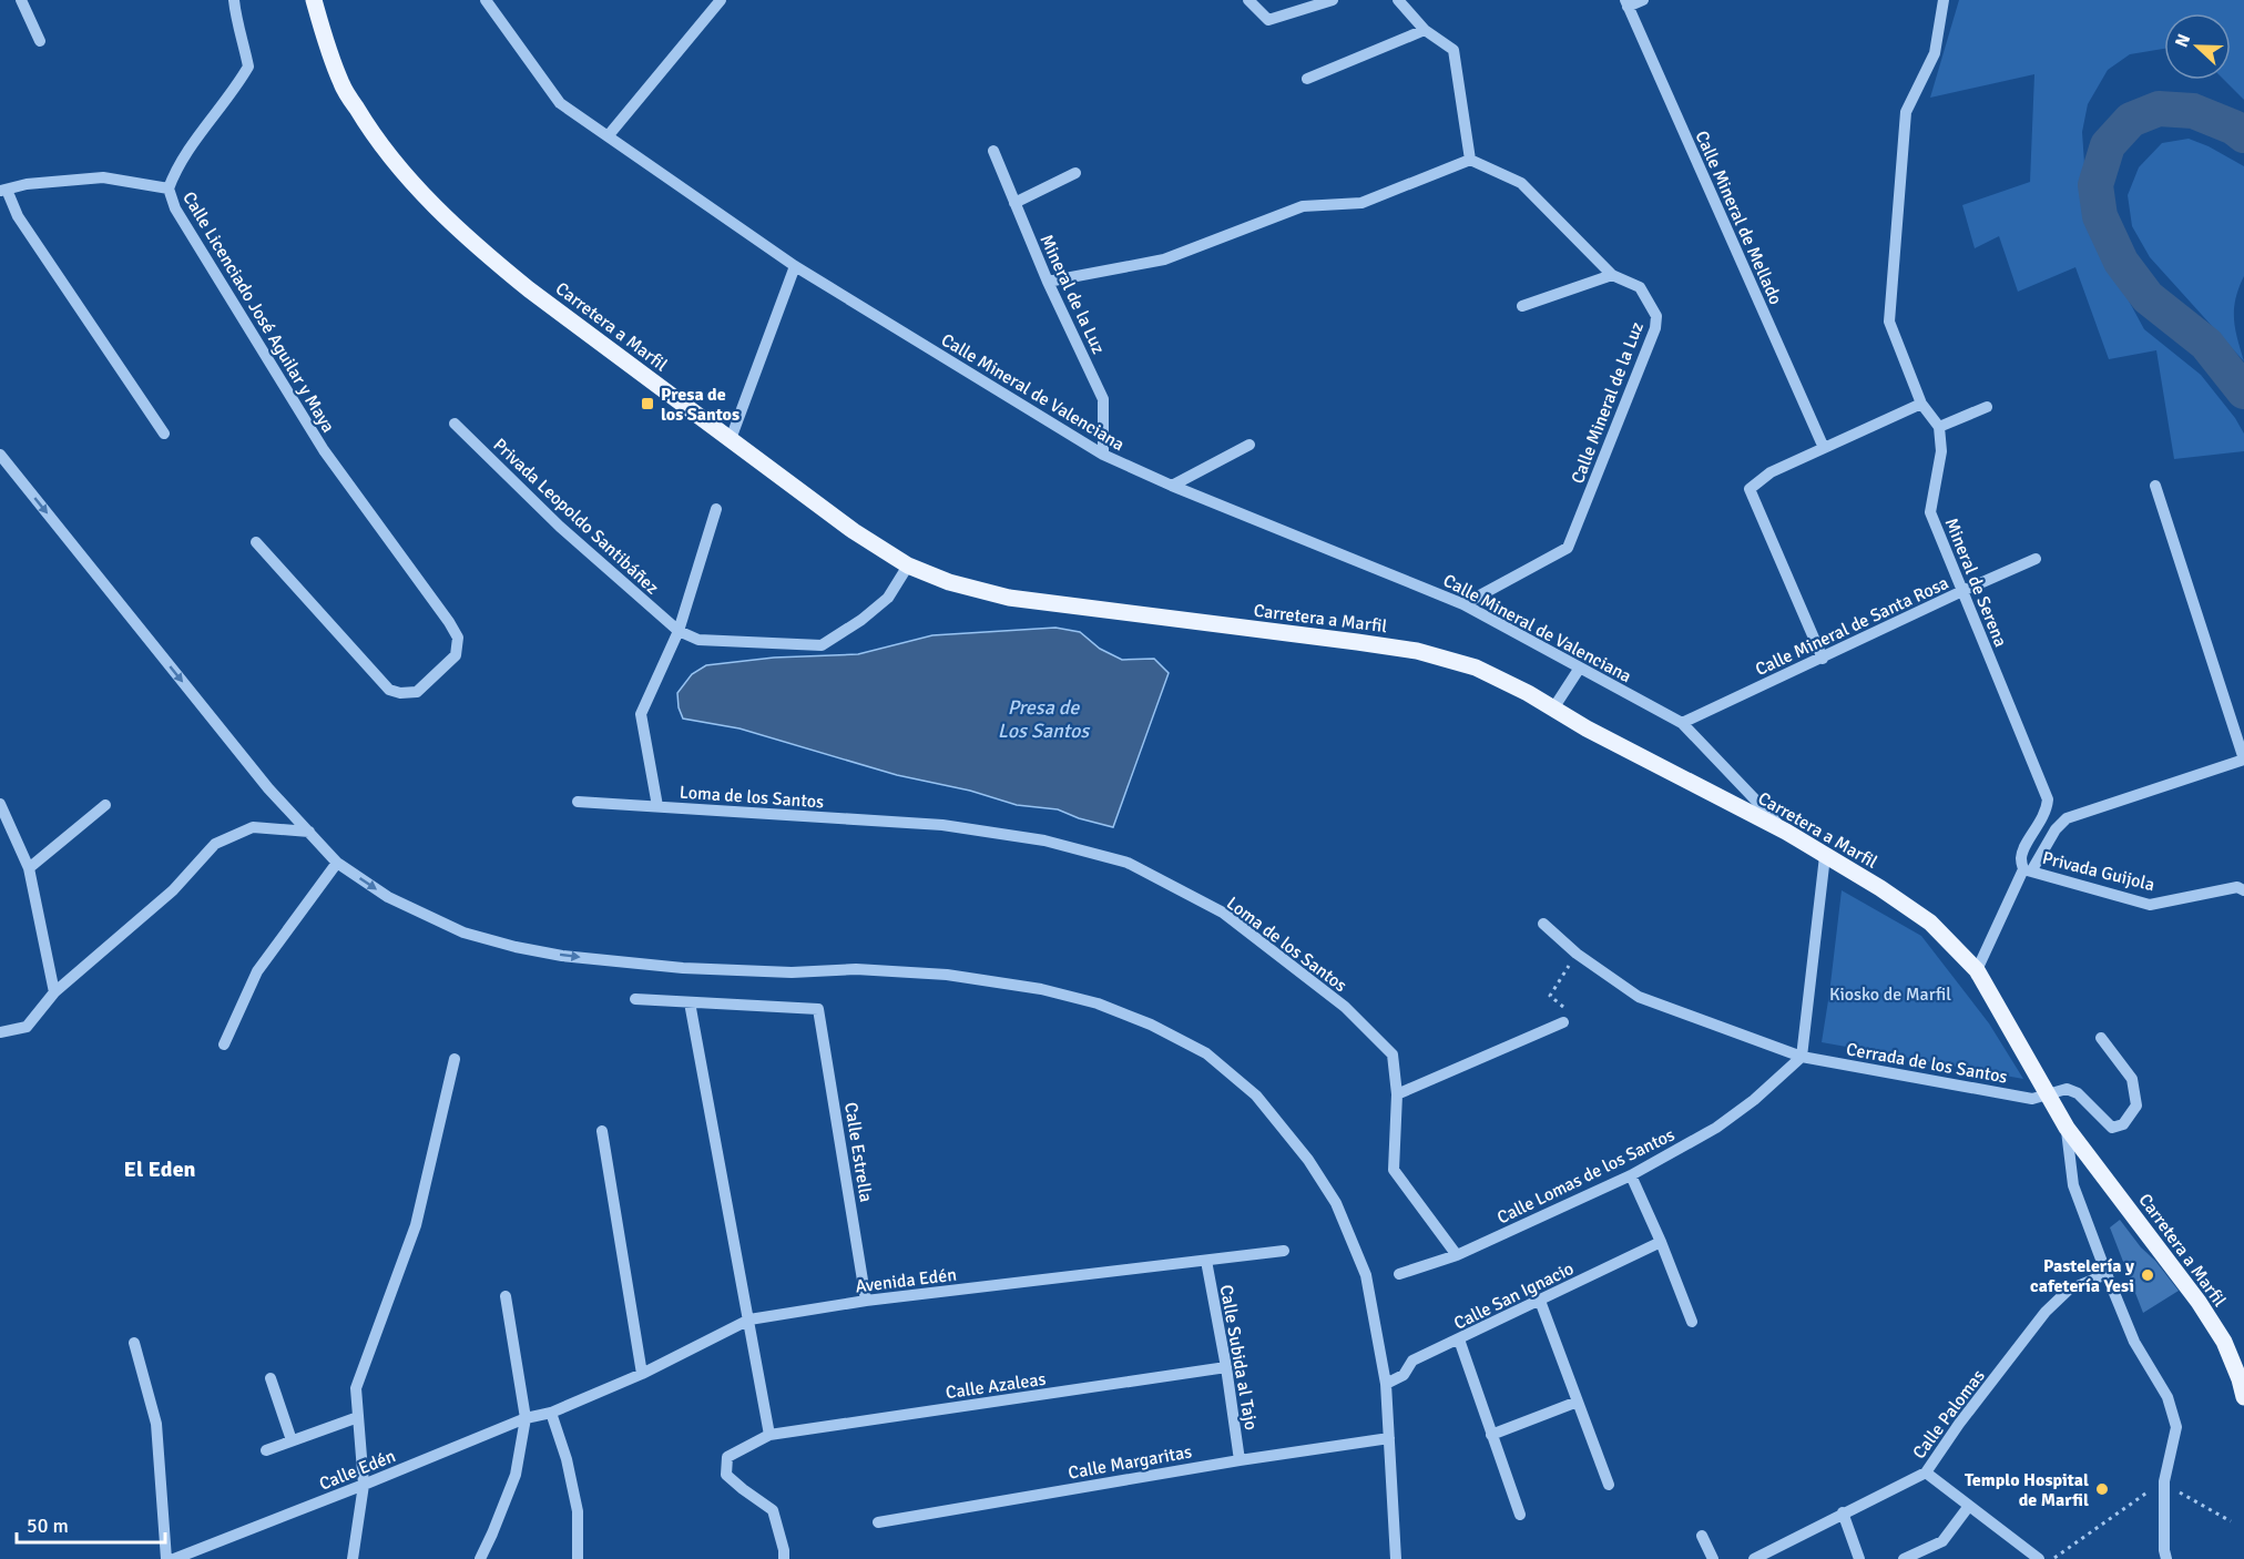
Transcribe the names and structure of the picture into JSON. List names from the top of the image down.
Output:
{
  "streets": {
    "main road": ["Carretera a Marfil"],
    "street": [
      "Calle Mineral de Mellado",
      "Mineral de la Luz",
      "Calle Licenciado José Aguilar y Maya",
      "Calle Mineral de Valenciana",
      "Calle Mineral de la Luz",
      "Privada Leopoldo Santibáñez",
      "Mineral de Serena",
      "Calle Mineral de Santa Rosa",
      "Loma de los Santos",
      "Privada Guijola",
      "Cerrada de los Santos",
      "Calle Estrella",
      "Calle Lomas de los Santos",
      "Avenida Edén",
      "Calle San Ignacio",
      "Calle Subida al Tajo",
      "Calle Azaleas",
      "Calle Palomas",
      "Calle Margaritas",
      "Calle Edén"
    ]
  },
  "crossings": [
    ["Mineral de la Luz", "Calle Mineral de Valenciana"],
    ["Carretera a Marfil", "Calle Mineral de Valenciana"],
    ["Carretera a Marfil", "Mineral de Serena"],
    ["Carretera a Marfil", "Cerrada de los Santos"],
    ["Calle Mineral de Valenciana", "Calle Mineral de la Luz"],
    ["Calle Mineral de Valenciana", "Calle Mineral de Santa Rosa"],
    ["Privada Leopoldo Santibáñez", "Loma de los Santos"],
    ["Mineral de Serena", "Calle Mineral de Santa Rosa"],
    ["Mineral de Serena", "Privada Guijola"],
    ["Loma de los Santos", "Calle Lomas de los Santos"],
    ["Cerrada de los Santos", "Calle Lomas de los Santos"],
    ["Calle Estrella", "Avenida Edén"],
    ["Avenida Edén", "Calle Subida al Tajo"],
    ["Avenida Edén", "Calle Edén"],
    ["Calle Subida al Tajo", "Calle Azaleas"],
    ["Calle Subida al Tajo", "Calle Margaritas"]
  ],
  "districts": ["El Eden"],
  "water": ["Presa de Los Santos"],
  "parks": ["Kiosko de Marfil"],
  "places": {
    "transit": ["Presa de los Santos"],
    "other": ["Pastelería y cafetería Yesi", "Templo Hospital de Marfil"]
  },
  "scale_bar": "50 m",
  "north": "left"
}
